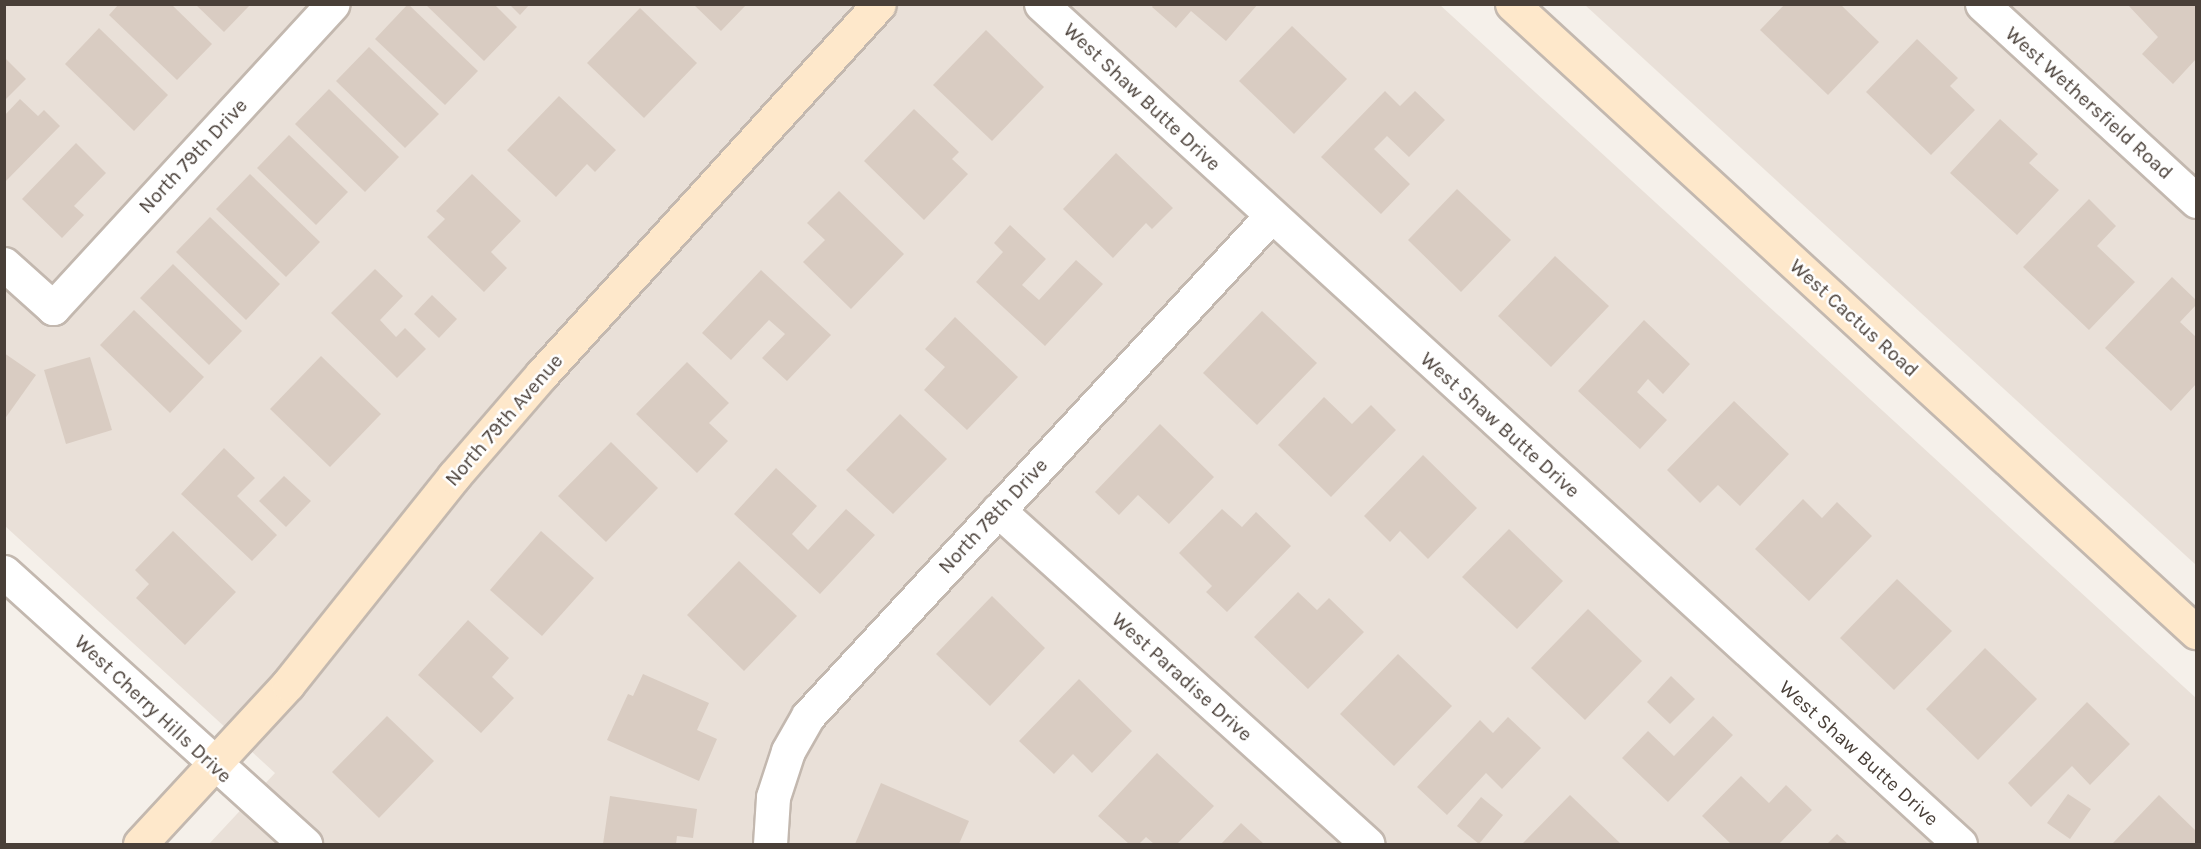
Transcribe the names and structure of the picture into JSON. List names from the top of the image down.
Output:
{
  "streets": {
    "street": [
      "West Shaw Butte Drive",
      "West Wethersfield Road",
      "North 79th Drive",
      "West Cactus Road",
      "North 79th Avenue",
      "North 78th Drive",
      "West Paradise Drive",
      "West Cherry Hills Drive"
    ]
  },
  "crossings": [
    ["West Shaw Butte Drive", "North 78th Drive"],
    ["North 79th Avenue", "West Cherry Hills Drive"],
    ["North 78th Drive", "West Paradise Drive"]
  ]
}
